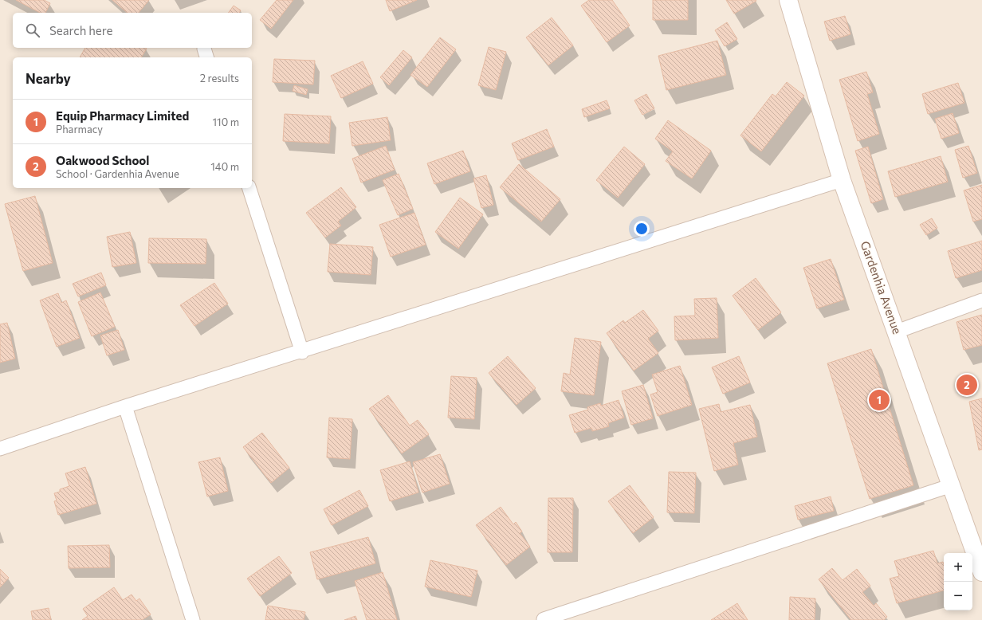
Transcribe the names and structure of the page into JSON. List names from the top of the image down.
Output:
{
  "streets": {
    "main road": ["Gardenhia Avenue"]
  },
  "page": {
    "search": "Search here",
    "heading": ["Nearby", "2 results"],
    "list": [
      {
        "mark": "1",
        "name": "Equip Pharmacy Limited",
        "note": "Pharmacy",
        "value": "110 m"
      },
      {
        "mark": "2",
        "name": "Oakwood School",
        "note": "School · Gardenhia Avenue",
        "value": "140 m"
      }
    ],
    "pins": ["2", "1"],
    "map_buttons": ["+", "−"]
  }
}
